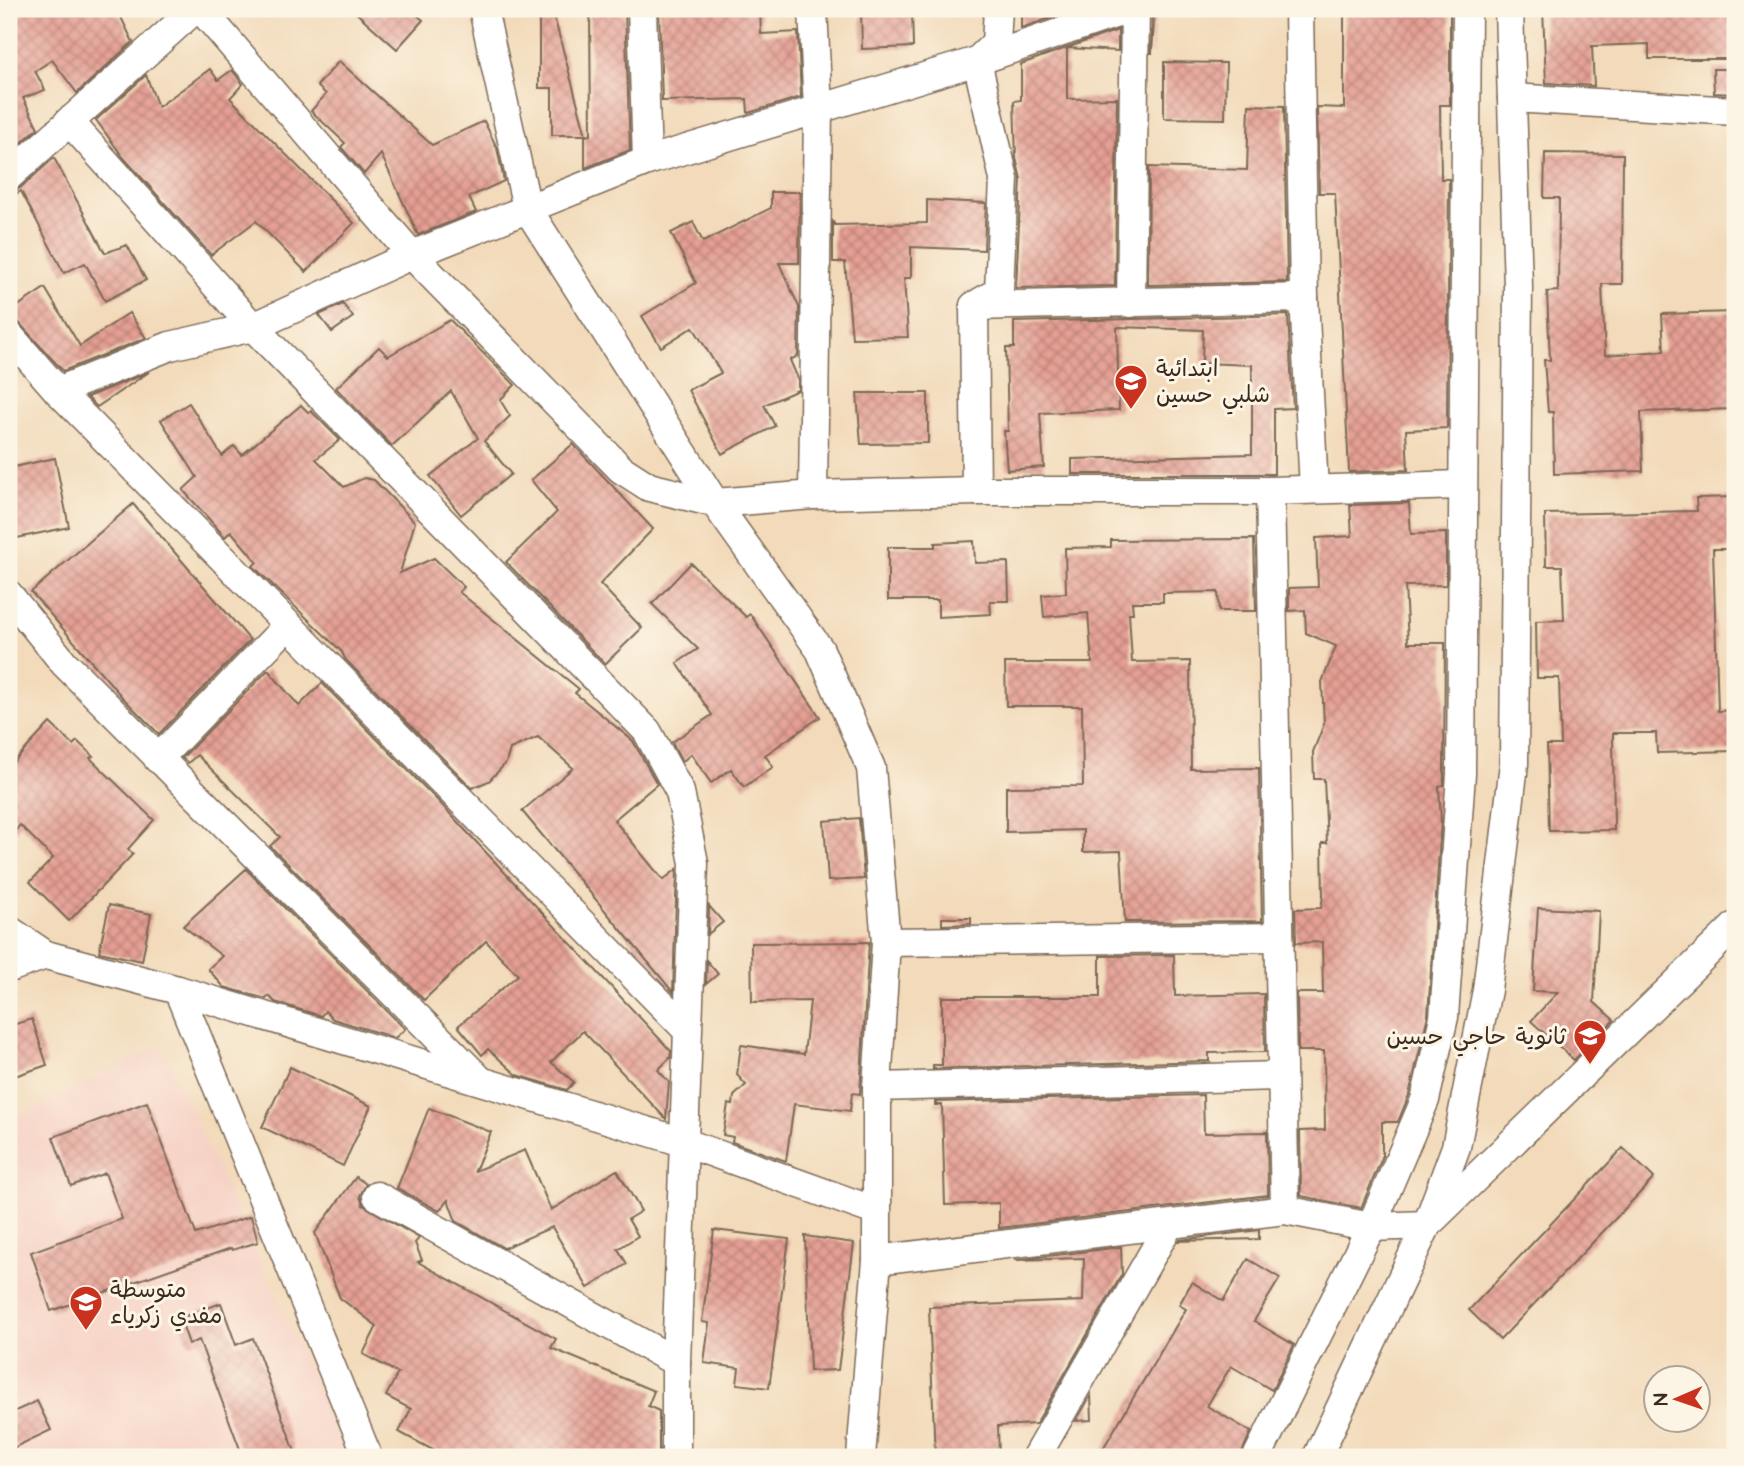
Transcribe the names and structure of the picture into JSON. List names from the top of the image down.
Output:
{
  "places": {
    "school or university": ["ابتدائية شلبي حسين", "ثانوية حاجي حسين", "متوسطة مفدي زكرياء"]
  },
  "north": "left"
}
